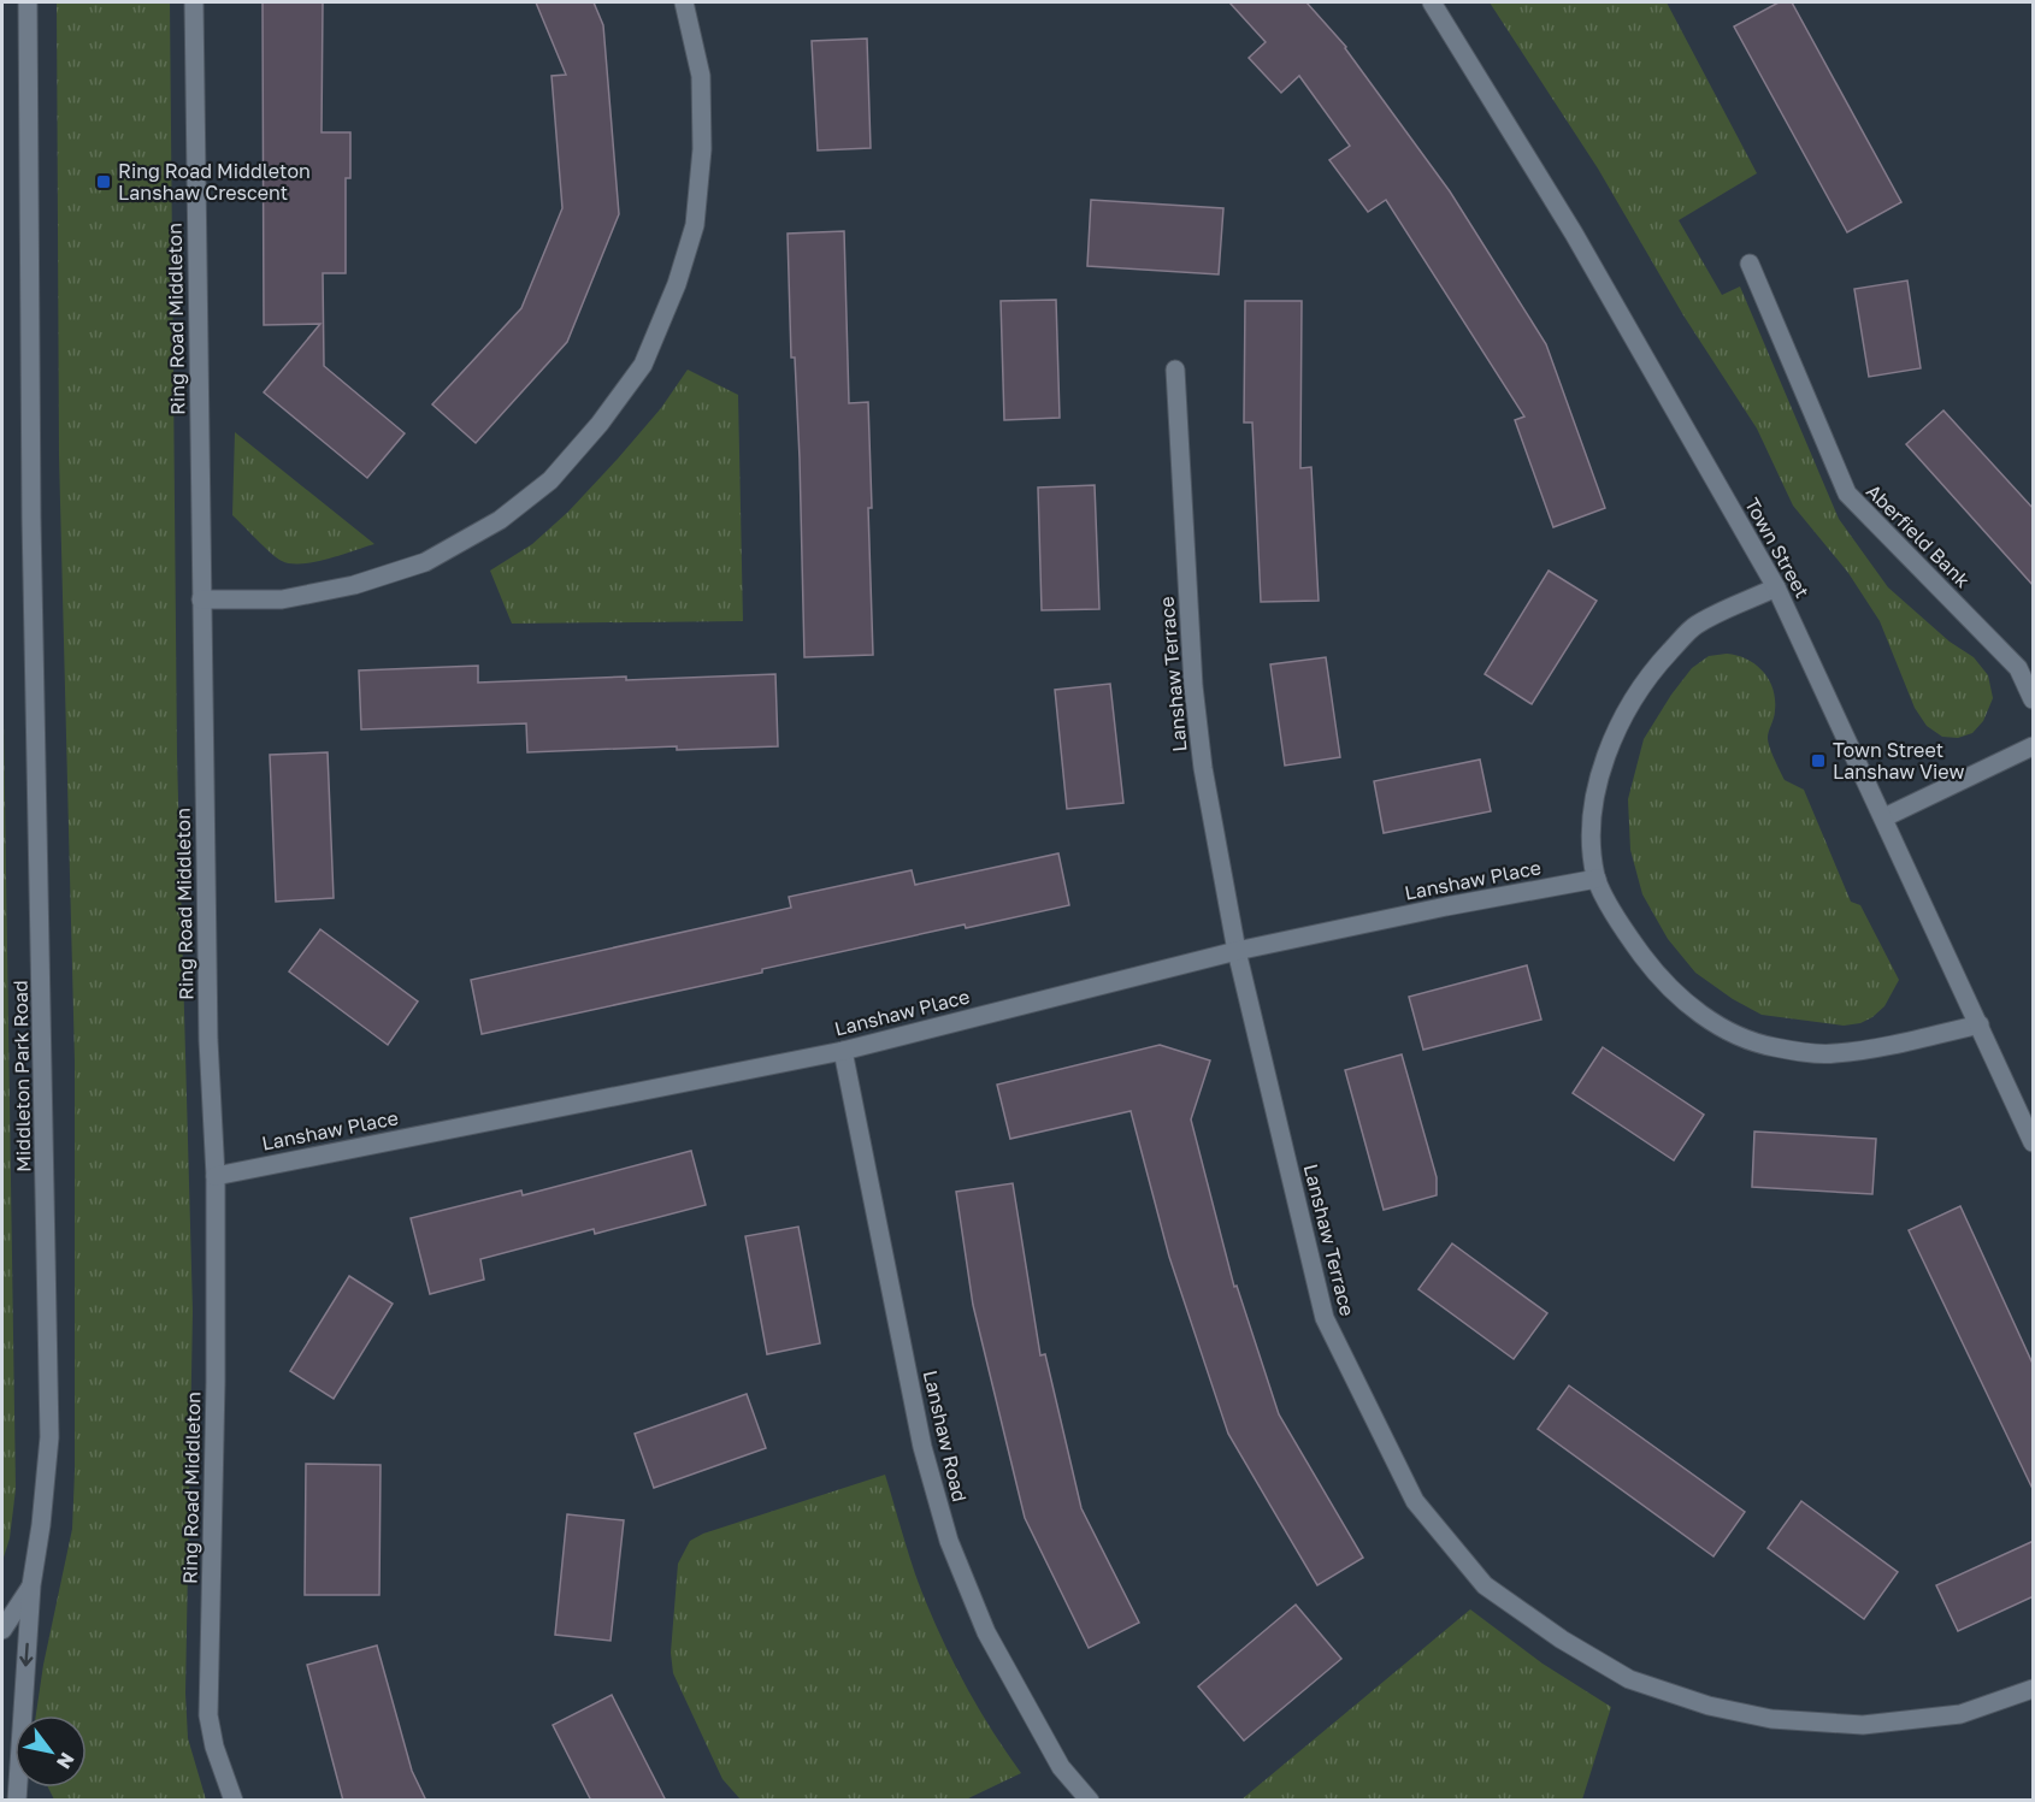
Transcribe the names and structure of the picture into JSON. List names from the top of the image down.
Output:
{
  "streets": {
    "street": [
      "Ring Road Middleton",
      "Aberfield Bank",
      "Town Street",
      "Lanshaw Terrace",
      "Lanshaw Place",
      "Middleton Park Road",
      "Lanshaw Road"
    ]
  },
  "crossings": [
    ["Ring Road Middleton", "Lanshaw Place"],
    ["Lanshaw Terrace", "Lanshaw Place"],
    ["Lanshaw Place", "Lanshaw Road"]
  ],
  "places": {
    "transit": ["Ring Road Middleton Lanshaw Crescent", "Town Street Lanshaw View"]
  },
  "north": "bottom right"
}
